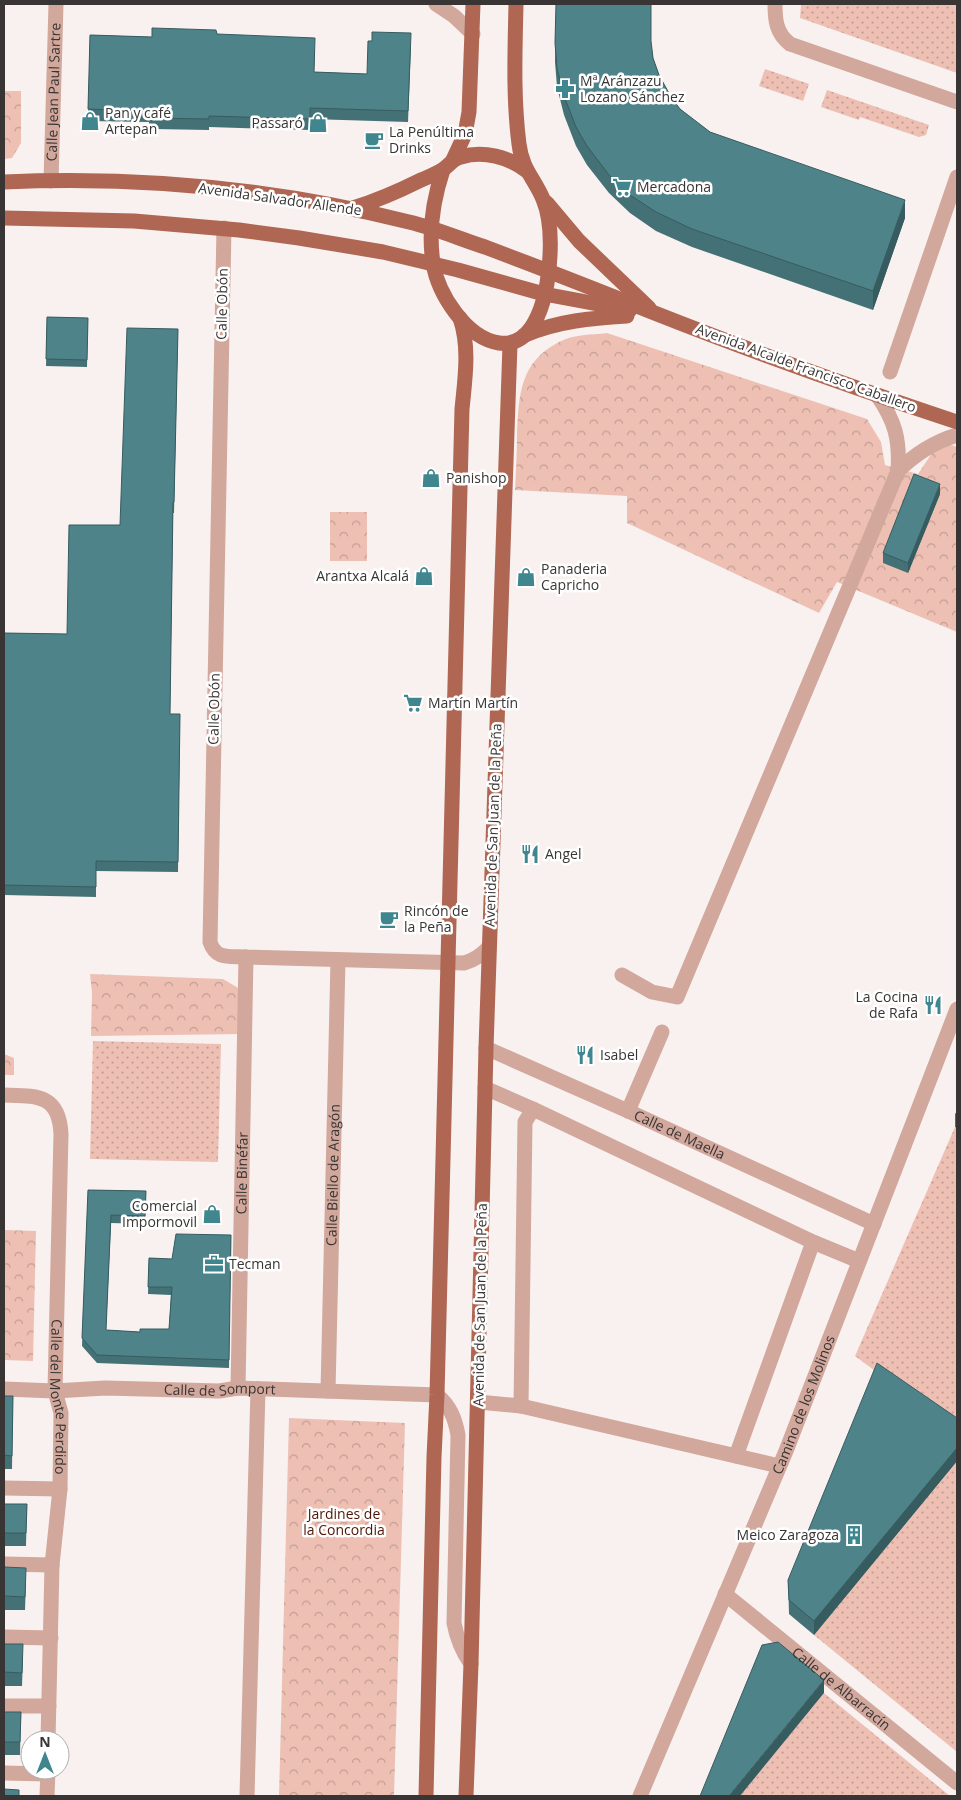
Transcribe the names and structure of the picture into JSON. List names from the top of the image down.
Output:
{
  "streets": {
    "main road": ["Avenida Salvador Allende", "Avenida Alcalde Francisco Caballero", "Avenida de San Juan de la Peña"],
    "street": [
      "Calle Jean Paul Sartre",
      "Calle Obón",
      "Calle de Maella",
      "Calle Binéfar",
      "Calle Biello de Aragón",
      "Calle de Somport",
      "Calle del Monte Perdido",
      "Camino de los Molinos",
      "Calle de Albarracín"
    ]
  },
  "crossings": [
    ["Calle Jean Paul Sartre", "Avenida Salvador Allende"],
    ["Avenida Salvador Allende", "Avenida Alcalde Francisco Caballero"],
    ["Calle Obón", "Avenida de San Juan de la Peña"],
    ["Calle Obón", "Calle Binéfar"],
    ["Calle Obón", "Calle Biello de Aragón"],
    ["Avenida de San Juan de la Peña", "Calle de Maella"],
    ["Avenida de San Juan de la Peña", "Calle de Somport"],
    ["Calle de Maella", "Camino de los Molinos"],
    ["Calle Binéfar", "Calle de Somport"],
    ["Calle Biello de Aragón", "Calle de Somport"],
    ["Calle de Somport", "Calle del Monte Perdido"],
    ["Camino de los Molinos", "Calle de Albarracín"]
  ],
  "parks": ["Jardines de la Concordia"],
  "places": {
    "pharmacy": ["Mª Aránzazu Lozano Sánchez"],
    "shop": [
      "Pan y café Artepan",
      "Passaró",
      "Panishop",
      "Arantxa Alcalá",
      "Panaderia Capricho",
      "Comercial Impormovil"
    ],
    "cafe": ["La Penúltima Drinks", "Rincón de la Peña"],
    "supermarket": ["Mercadona", "Martín Martín"],
    "restaurant": ["Angel", "La Cocina de Rafa", "Isabel"],
    "office": ["Tecman"],
    "building": ["Meico Zaragoza"]
  },
  "north": "top"
}
